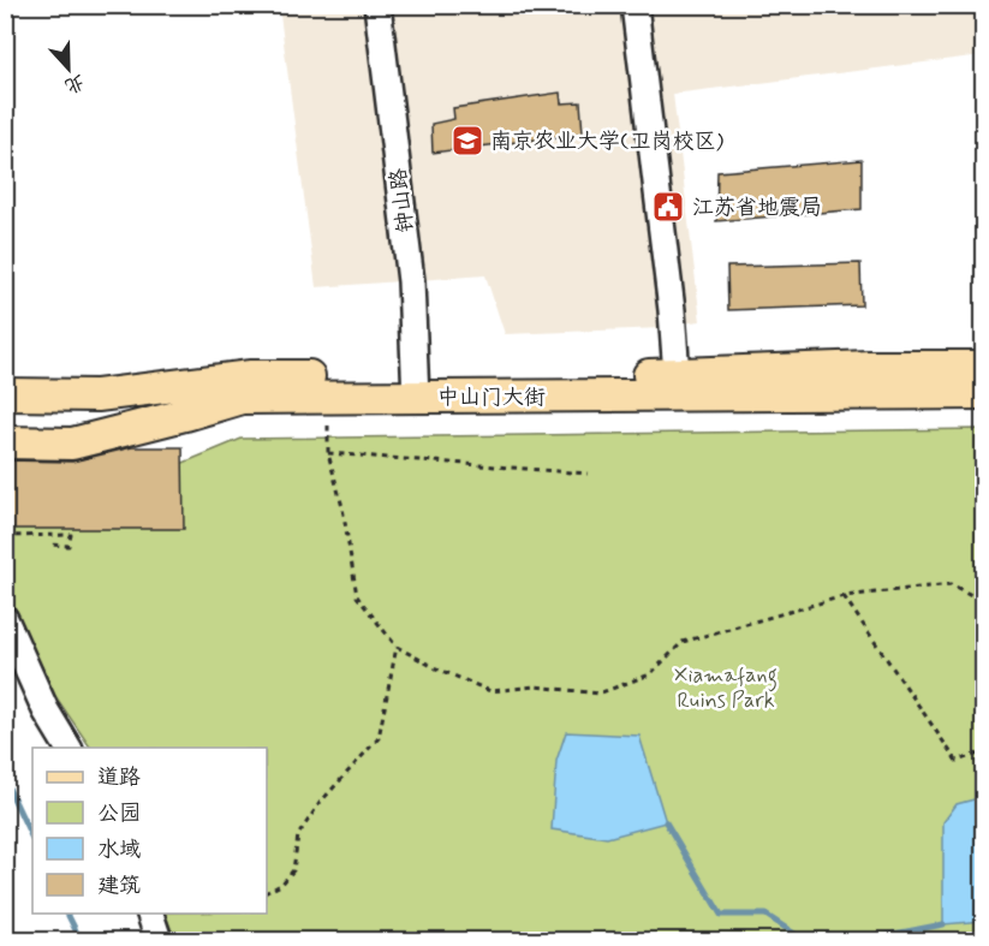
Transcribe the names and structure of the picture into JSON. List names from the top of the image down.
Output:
{
  "streets": {
    "main road": ["中山门大街"],
    "street": ["钟山路"]
  },
  "crossings": [
    ["钟山路", "中山门大街"]
  ],
  "parks": ["Xiamafang Ruins Park"],
  "places": {
    "school or university": ["南京农业大学(卫岗校区)"],
    "public building": ["江苏省地震局"]
  },
  "legend": [
    "道路",
    "公园",
    "水域",
    "建筑"
  ],
  "north": "bottom"
}
